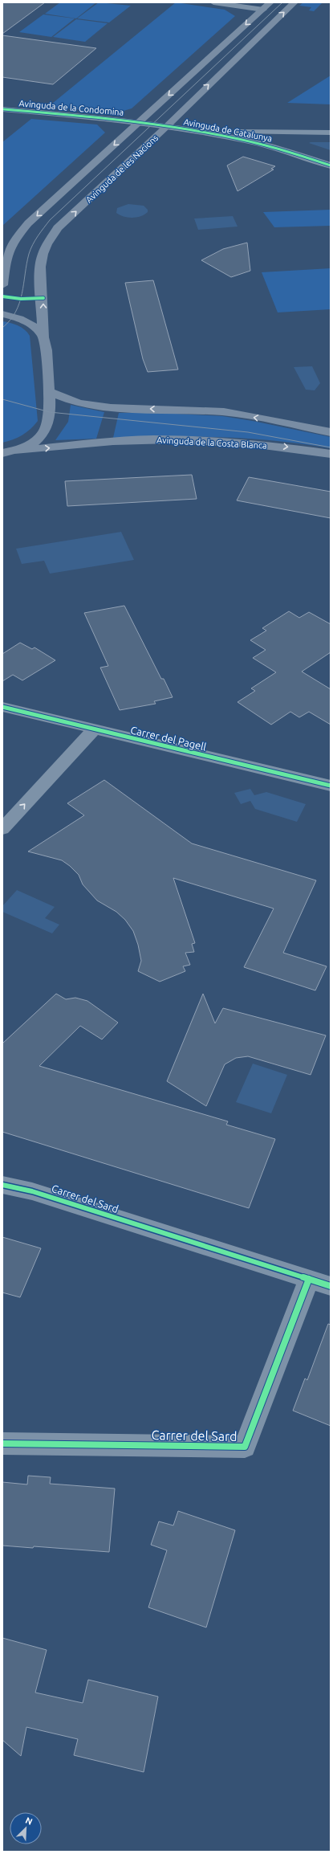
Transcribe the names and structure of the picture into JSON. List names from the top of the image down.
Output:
{
  "streets": {
    "main road": ["Avinguda de les Nacions", "Avinguda de la Costa Blanca"],
    "street": [
      "Avinguda de la Condomina",
      "Avinguda de Catalunya",
      "Carrer del Pagell",
      "Carrer del Sard"
    ]
  },
  "crossings": [
    ["Avinguda de la Condomina", "Avinguda de Catalunya"],
    ["Avinguda de Catalunya", "Avinguda de les Nacions"],
    ["Avinguda de les Nacions", "Avinguda de la Costa Blanca"]
  ],
  "north": "top right"
}
